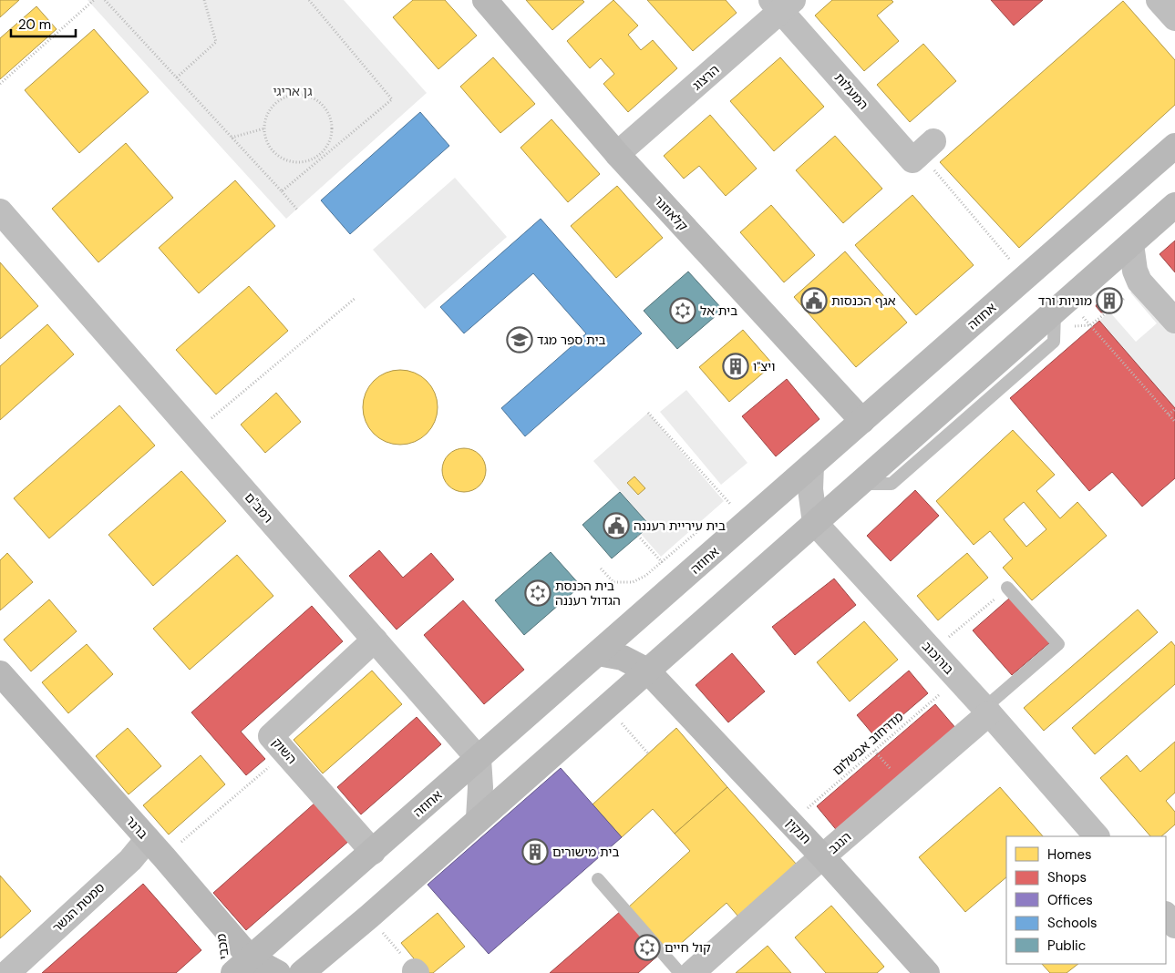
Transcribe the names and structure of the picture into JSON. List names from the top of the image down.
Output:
{
  "streets": {
    "main road": [
      "קלאוזנר",
      "אחוזה",
      "ברנר",
      "חנקין",
      "מכבי"
    ],
    "street": [
      "הרצוג",
      "המעלות",
      "רמב\"ם",
      "בורוכוב",
      "השוק",
      "הנגב",
      "סמטת הגשר"
    ],
    "path": ["מדרחוב אבשלום"]
  },
  "crossings": [
    ["הרצוג", "המעלות"],
    ["הרצוג", "קלאוזנר"],
    ["קלאוזנר", "אחוזה"],
    ["אחוזה", "רמב\"ם"],
    ["אחוזה", "השוק"],
    ["אחוזה", "ברנר"],
    ["אחוזה", "חנקין"],
    ["רמב\"ם", "השוק"],
    ["בורוכוב", "מדרחוב אבשלום"],
    ["בורוכוב", "הנגב"],
    ["מדרחוב אבשלום", "חנקין"],
    ["ברנר", "סמטת הגשר"],
    ["ברנר", "מכבי"],
    ["חנקין", "הנגב"]
  ],
  "parks": ["גן אריגי"],
  "places": {
    "public building": ["אגף הכנסות", "בית עיריית רעננה"],
    "building": ["מוניות ורד", "ויצ\"ו", "בית מישורים"],
    "synagogue": ["בית אל", "בית הכנסת הגדול רעננה", "קול חיים"],
    "school or university": ["בית ספר מגד"]
  },
  "legend": [
    "Homes",
    "Shops",
    "Offices",
    "Schools",
    "Public"
  ],
  "scale_bar": "20 m"
}
